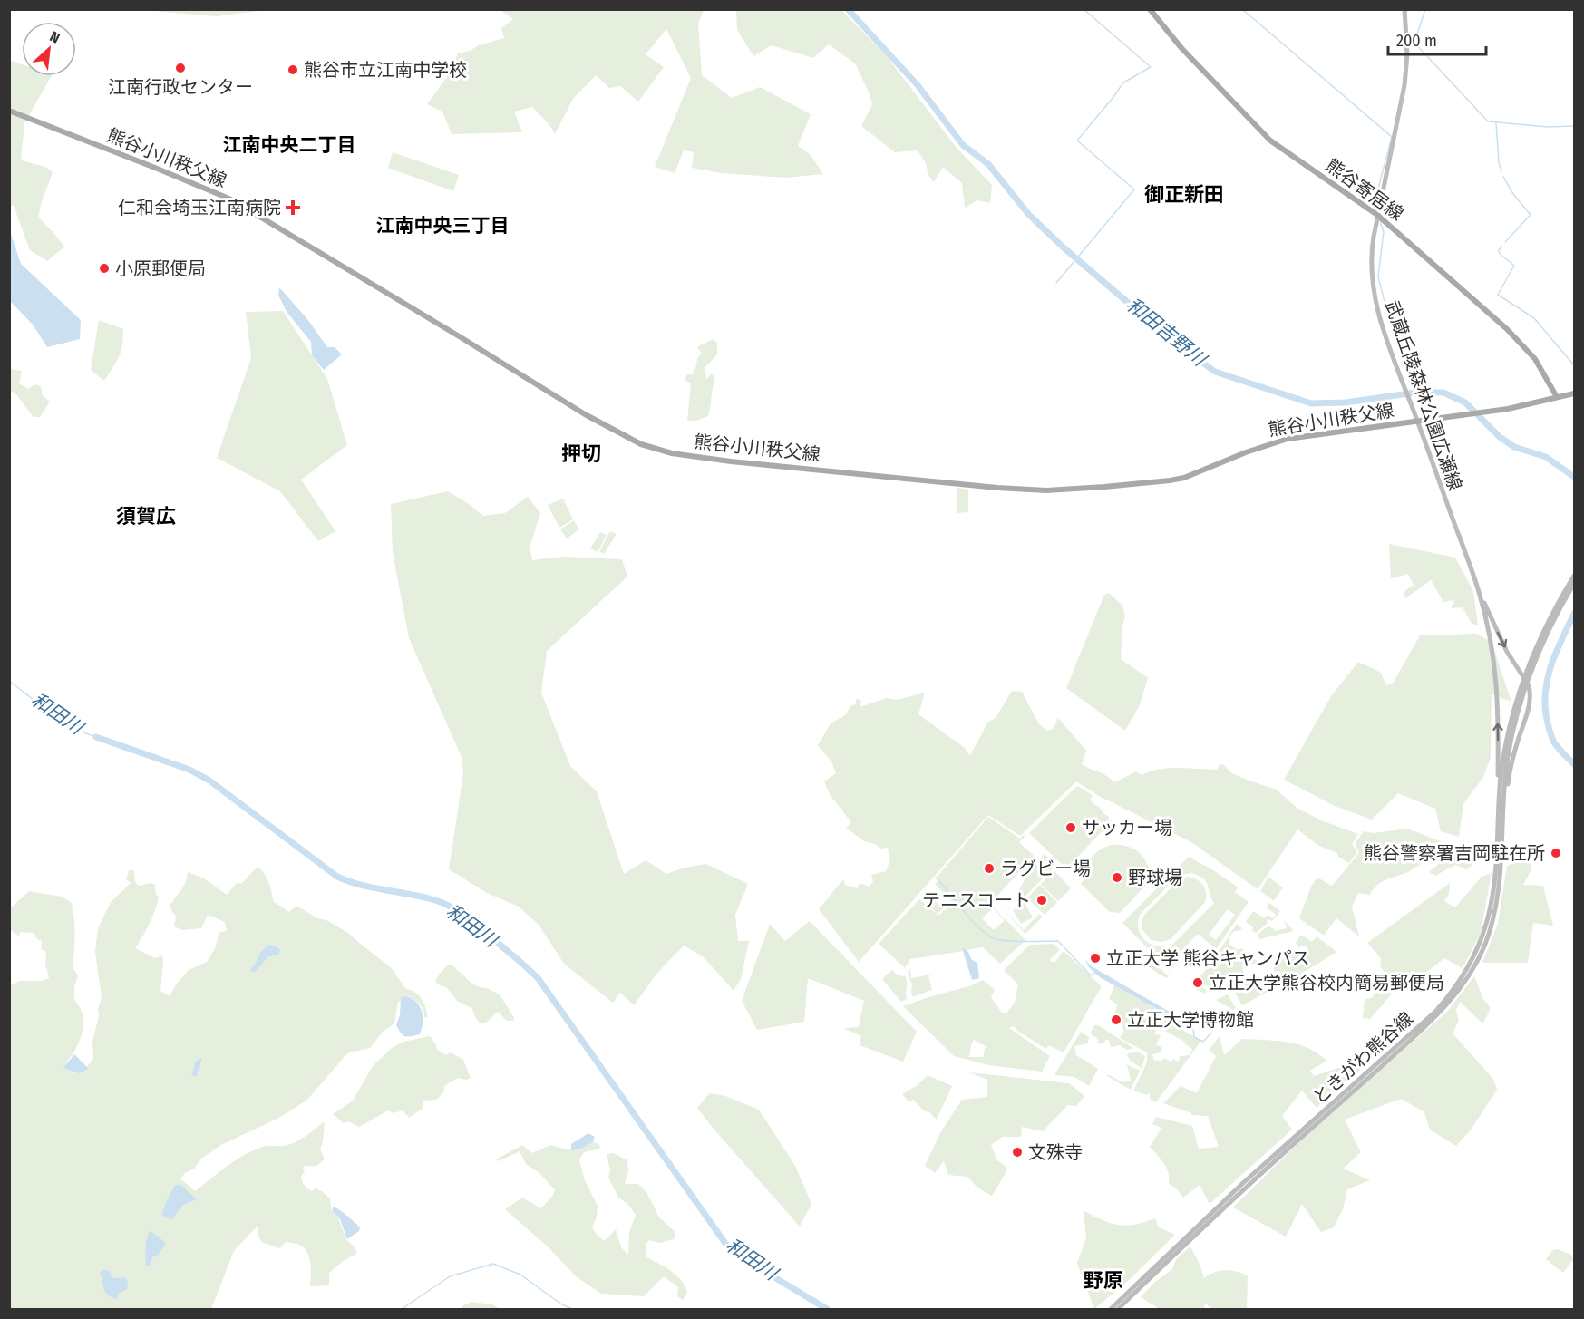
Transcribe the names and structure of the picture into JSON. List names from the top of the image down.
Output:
{
  "streets": {
    "main road": [
      "熊谷小川秩父線",
      "熊谷寄居線",
      "武蔵丘陵森林公園広瀬線",
      "ときがわ熊谷線"
    ]
  },
  "crossings": [
    ["熊谷小川秩父線", "熊谷寄居線"],
    ["熊谷小川秩父線", "武蔵丘陵森林公園広瀬線"],
    ["熊谷寄居線", "武蔵丘陵森林公園広瀬線"],
    ["武蔵丘陵森林公園広瀬線", "ときがわ熊谷線"]
  ],
  "districts": [
    "江南中央二丁目",
    "御正新田",
    "江南中央三丁目",
    "押切",
    "須賀広",
    "野原"
  ],
  "water": ["和田吉野川", "和田川"],
  "places": {
    "other": [
      "江南行政センター",
      "熊谷市立江南中学校",
      "小原郵便局",
      "サッカー場",
      "熊谷警察署吉岡駐在所",
      "ラグビー場",
      "野球場",
      "テニスコート",
      "立正大学 熊谷キャンパス",
      "立正大学熊谷校内簡易郵便局",
      "立正大学博物館",
      "文殊寺"
    ],
    "health": ["仁和会埼玉江南病院"]
  },
  "scale_bar": "200 m",
  "north": "top right"
}
